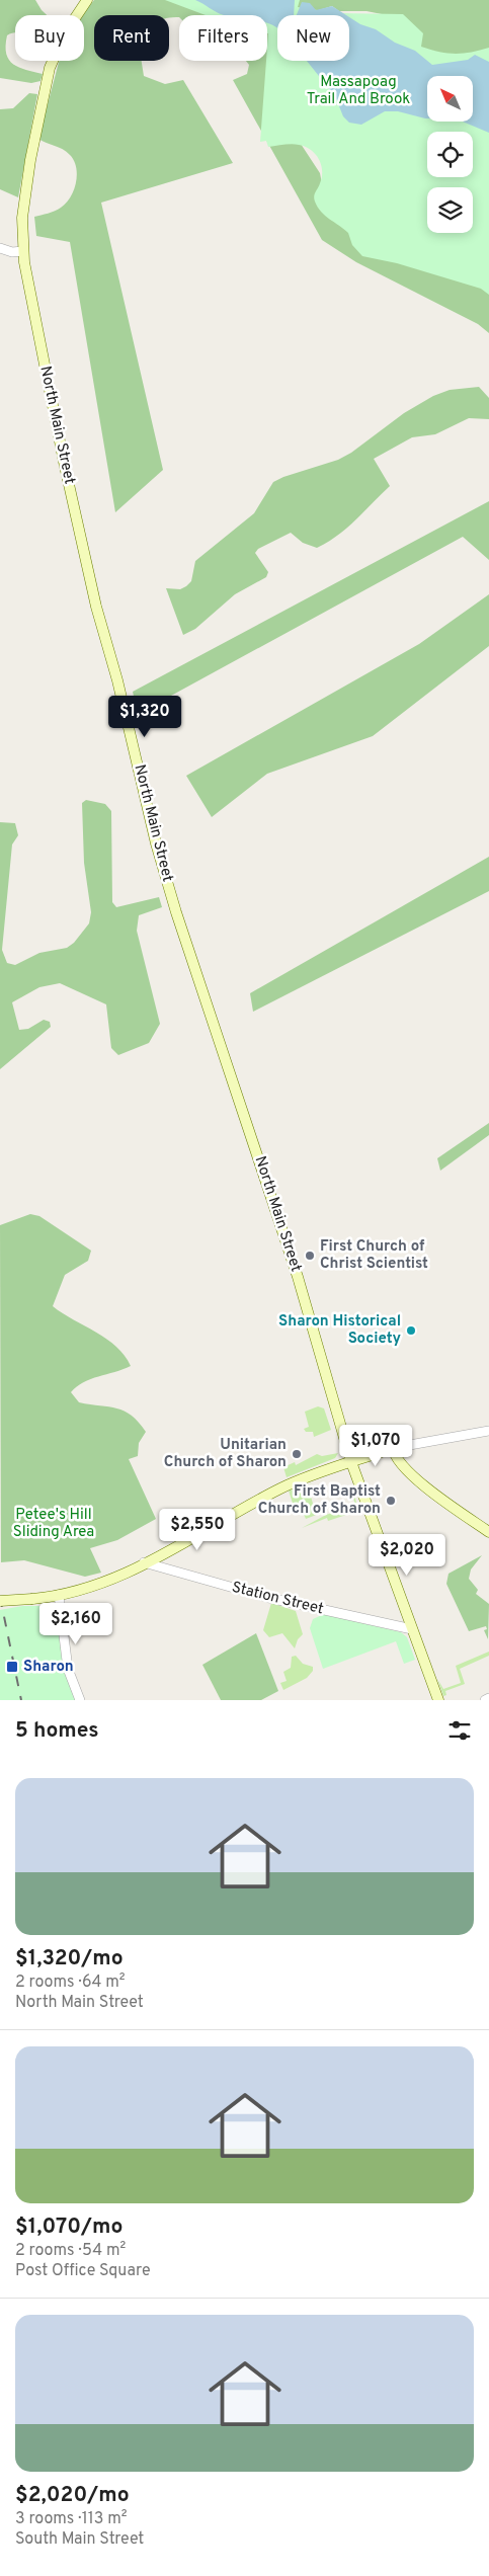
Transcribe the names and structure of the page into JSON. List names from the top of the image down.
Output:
{
  "streets": {
    "main road": ["North Main Street"],
    "street": ["Station Street"]
  },
  "crossings": [
    ["North Main Street", "Station Street"]
  ],
  "parks": ["Massapoag Trail And Brook", "Petee's Hill Sliding Area"],
  "places": {
    "other": [
      "First Church of Christ Scientist",
      "Sharon Historical Society",
      "Unitarian Church of Sharon",
      "First Baptist Church of Sharon"
    ],
    "transit": ["Sharon"]
  },
  "north": "top left",
  "page": {
    "chip": [
      "Buy",
      "Rent",
      "Filters",
      "New"
    ],
    "price": [
      "$1,320",
      "$1,070",
      "$2,550",
      "$2,020",
      "$2,160"
    ],
    "heading": "5 homes",
    "list": [
      {
        "name": "$1,320/mo",
        "note": "2 rooms · 64 m² · North Main Street"
      },
      {
        "name": "$1,070/mo",
        "note": "2 rooms · 54 m² · Post Office Square"
      },
      {
        "name": "$2,020/mo",
        "note": "3 rooms · 113 m² · South Main Street"
      }
    ]
  }
}
